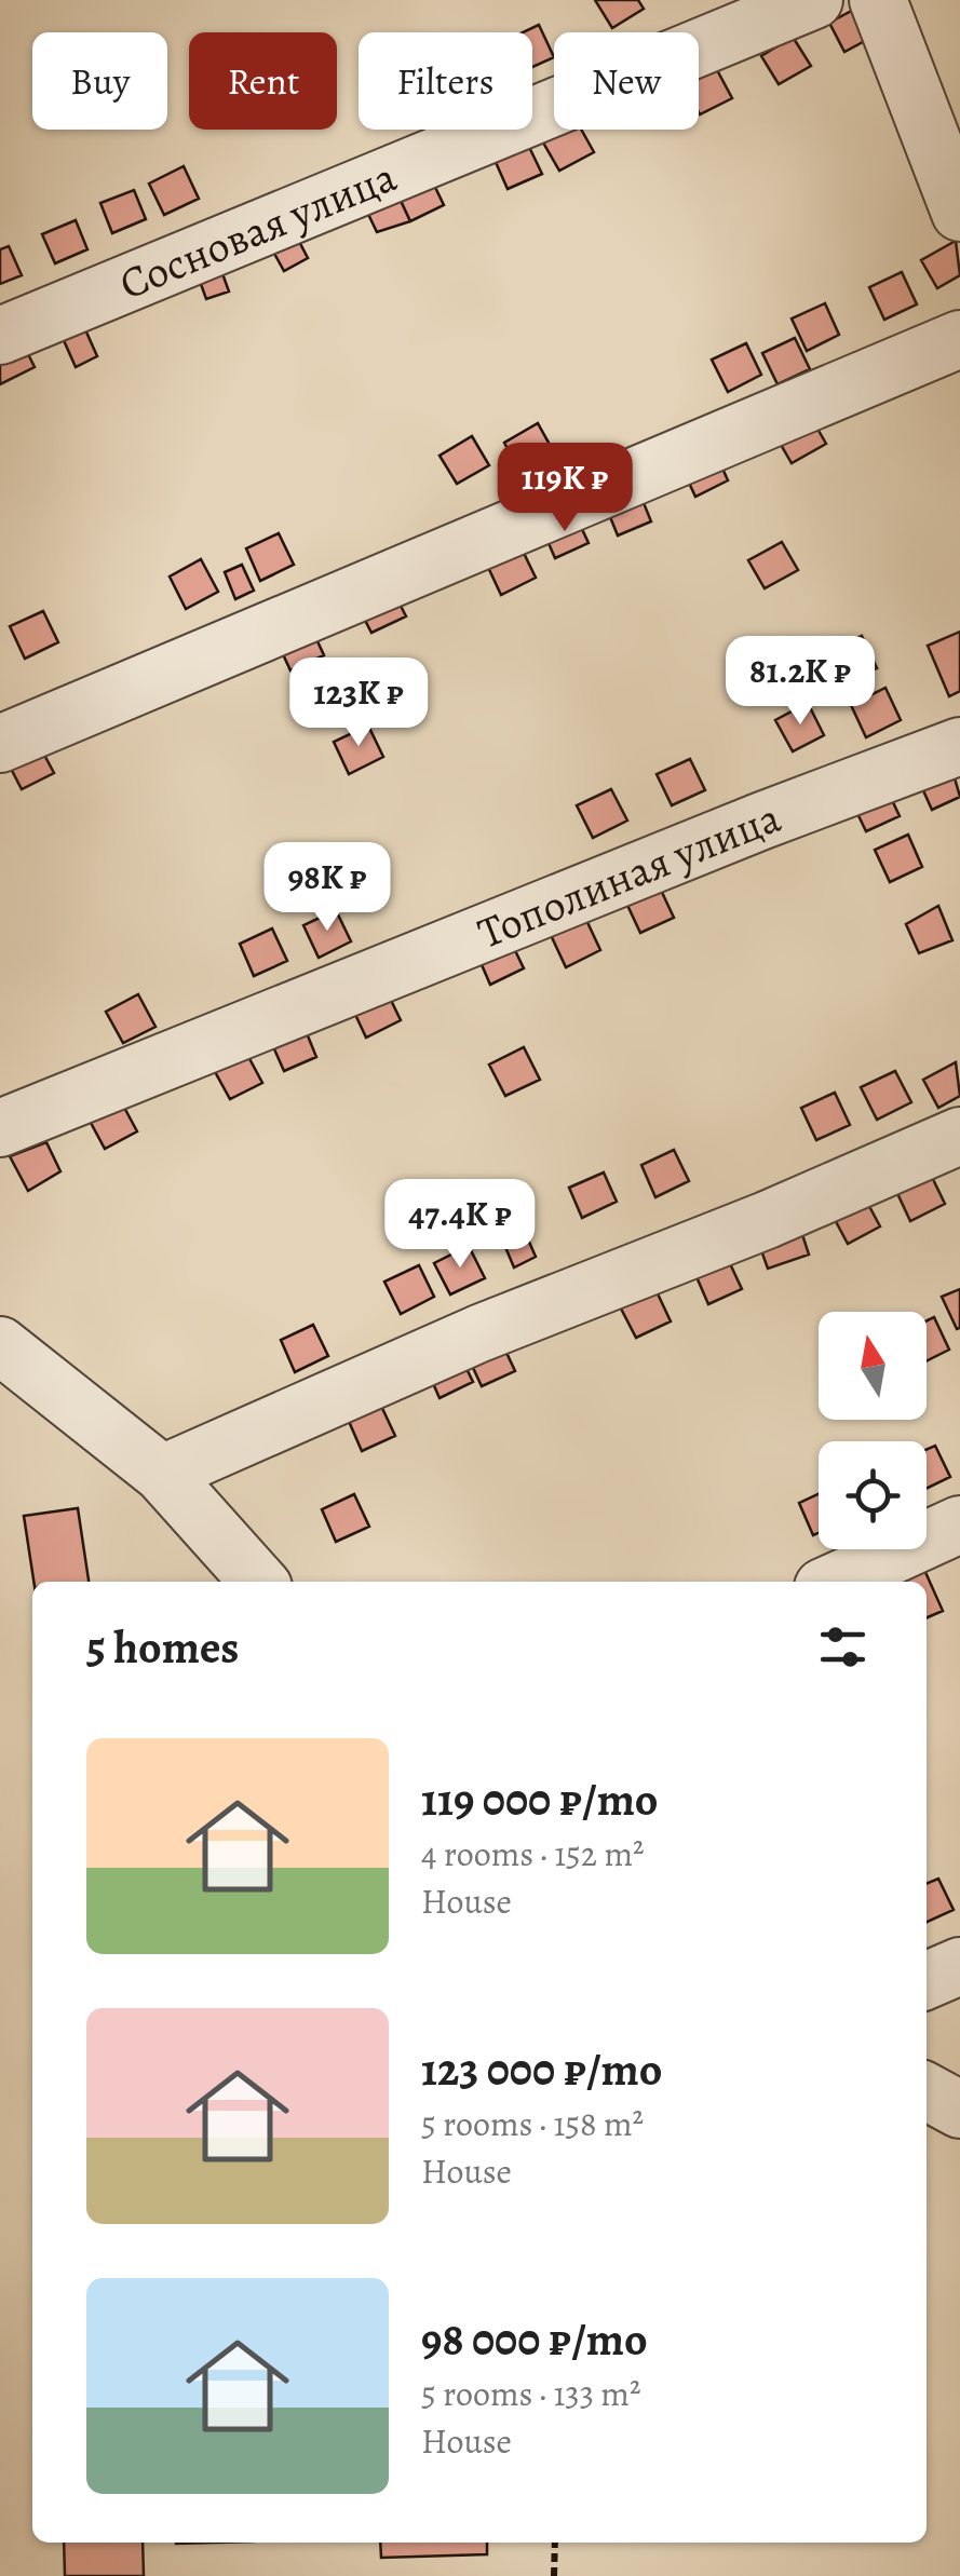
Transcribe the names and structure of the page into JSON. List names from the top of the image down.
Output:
{
  "streets": {
    "lane": ["Сосновая улица", "Тополиная улица"]
  },
  "north": "top",
  "page": {
    "chip": [
      "Buy",
      "Rent",
      "Filters",
      "New"
    ],
    "price": [
      "119K ₽",
      "81.2K ₽",
      "123K ₽",
      "98K ₽",
      "47.4K ₽"
    ],
    "heading": "5 homes",
    "list": [
      {
        "name": "119 000 ₽/mo",
        "note": "4 rooms · 152 m² · House"
      },
      {
        "name": "123 000 ₽/mo",
        "note": "5 rooms · 158 m² · House"
      },
      {
        "name": "98 000 ₽/mo",
        "note": "5 rooms · 133 m² · House"
      }
    ]
  }
}
